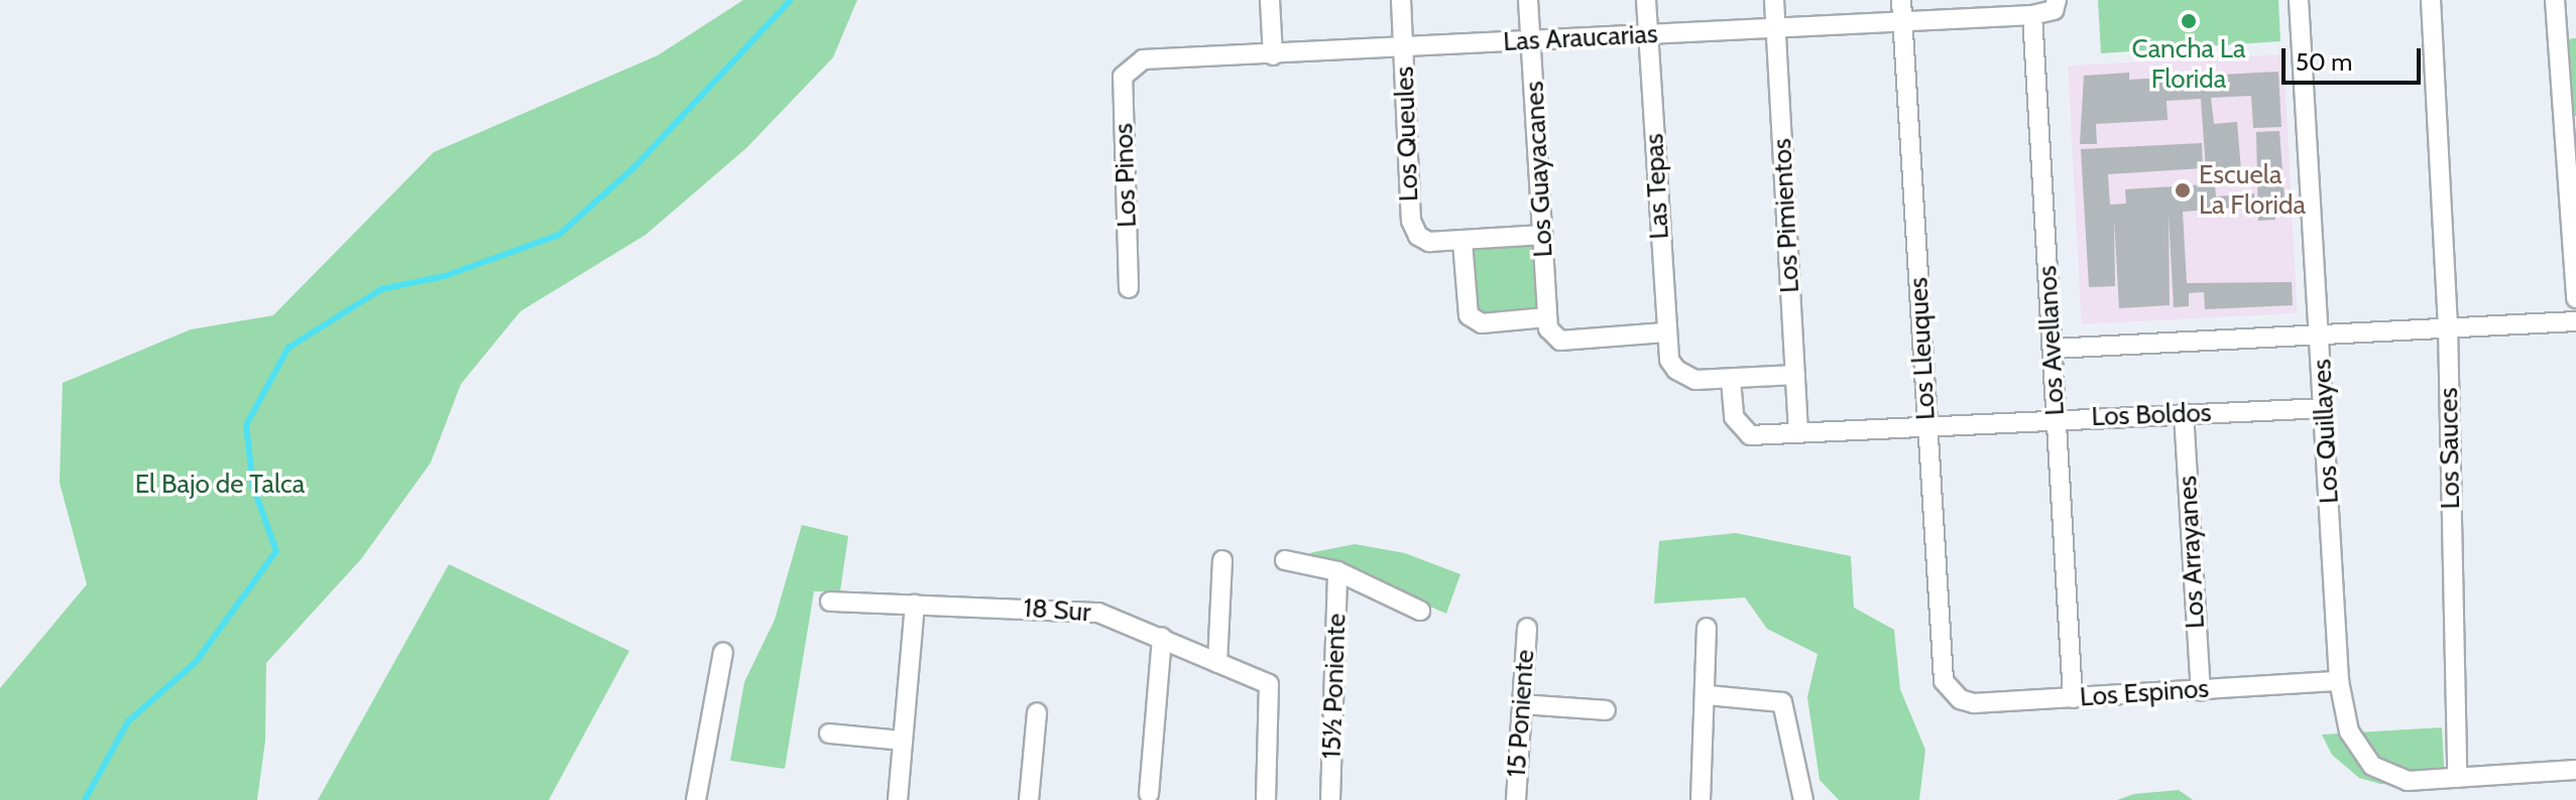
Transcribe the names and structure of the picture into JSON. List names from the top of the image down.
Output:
{
  "streets": {
    "street": [
      "Las Araucarias",
      "Los Queules",
      "Los Guayacanes",
      "Los Pinos",
      "Las Tepas",
      "Los Pimientos",
      "Los Avellanos",
      "Los Lleuques",
      "Los Boldos",
      "Los Quillayes",
      "Los Sauces",
      "Los Arrayanes",
      "18 Sur",
      "15½ Poniente",
      "Los Espinos",
      "15 Poniente"
    ]
  },
  "crossings": [
    ["Las Araucarias", "Los Queules"],
    ["Las Araucarias", "Los Guayacanes"],
    ["Las Araucarias", "Los Pinos"],
    ["Las Araucarias", "Las Tepas"],
    ["Las Araucarias", "Los Pimientos"],
    ["Las Araucarias", "Los Avellanos"],
    ["Las Araucarias", "Los Lleuques"],
    ["Los Queules", "Los Guayacanes"],
    ["Los Guayacanes", "Las Tepas"],
    ["Las Tepas", "Los Boldos"],
    ["Los Pimientos", "Los Boldos"],
    ["Los Avellanos", "Los Boldos"],
    ["Los Avellanos", "Los Espinos"],
    ["Los Lleuques", "Los Boldos"],
    ["Los Lleuques", "Los Espinos"],
    ["Los Boldos", "Los Quillayes"],
    ["Los Boldos", "Los Arrayanes"],
    ["Los Quillayes", "Los Sauces"],
    ["Los Quillayes", "Los Espinos"],
    ["Los Arrayanes", "Los Espinos"]
  ],
  "parks": ["El Bajo de Talca"],
  "places": ["Cancha La Florida", "Escuela La Florida"],
  "scale_bar": "50 m"
}
